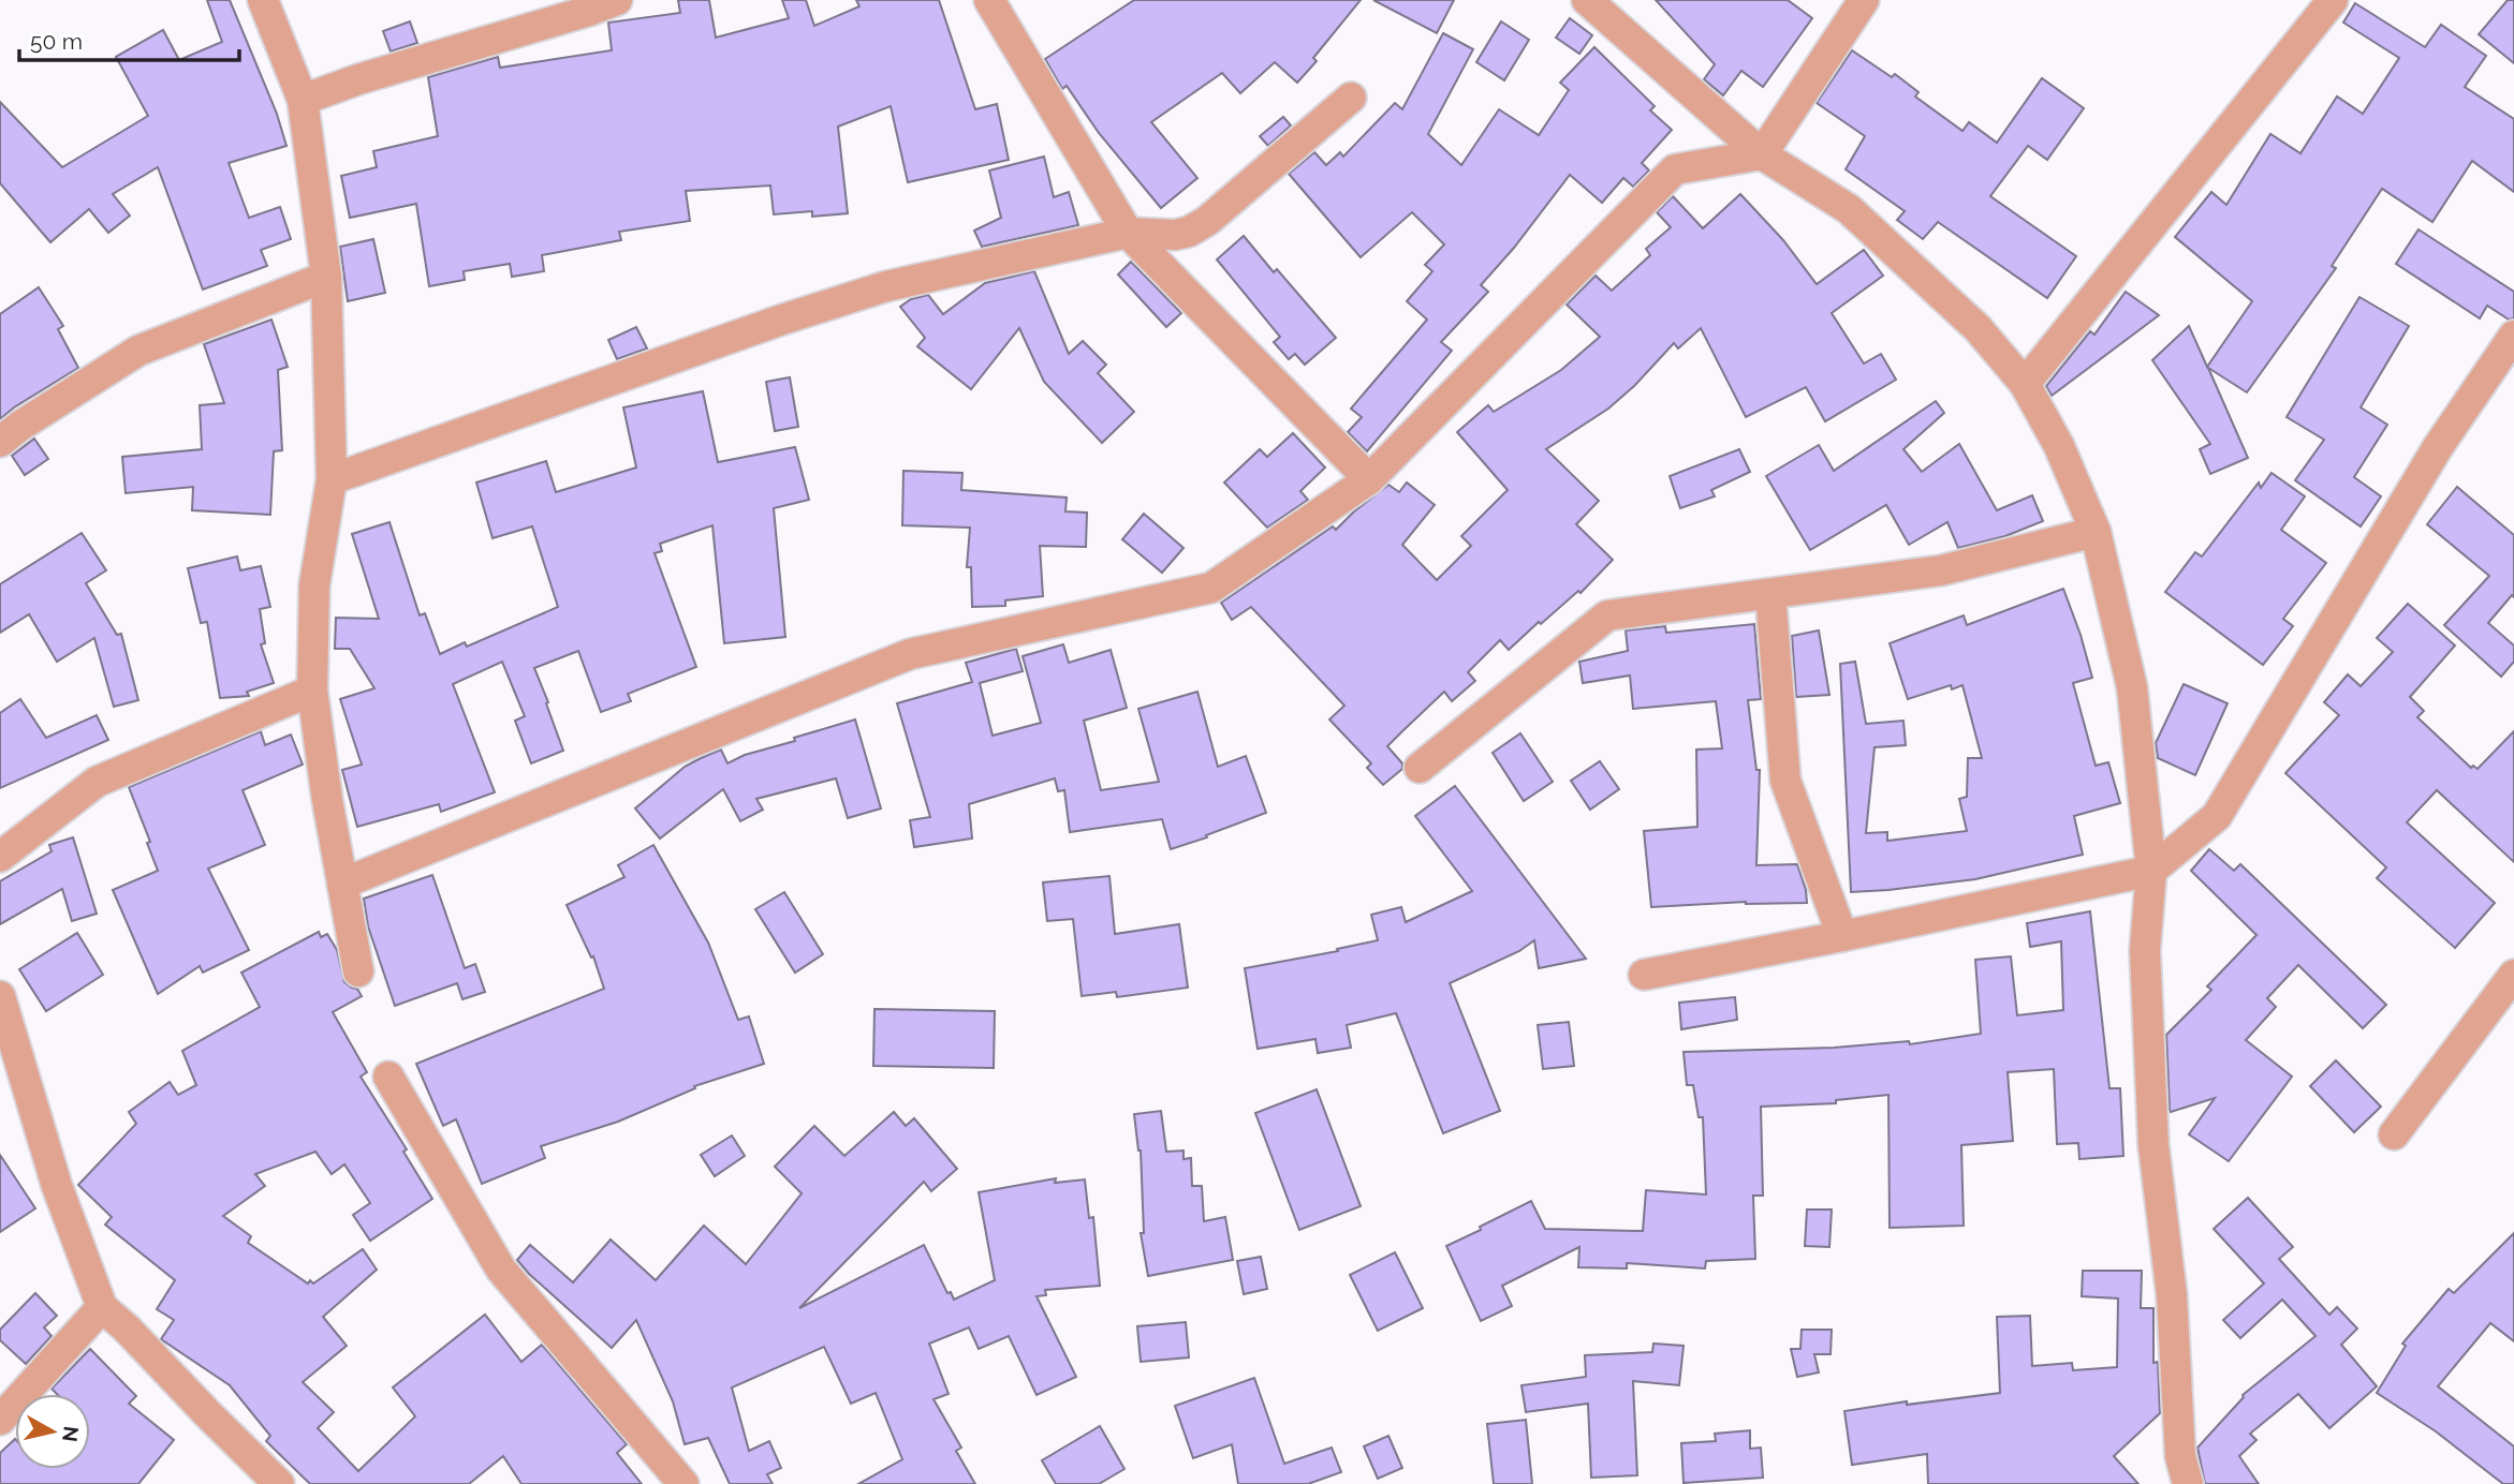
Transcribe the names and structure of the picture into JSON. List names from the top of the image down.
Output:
{
  "scale_bar": "50 m",
  "north": "right"
}
